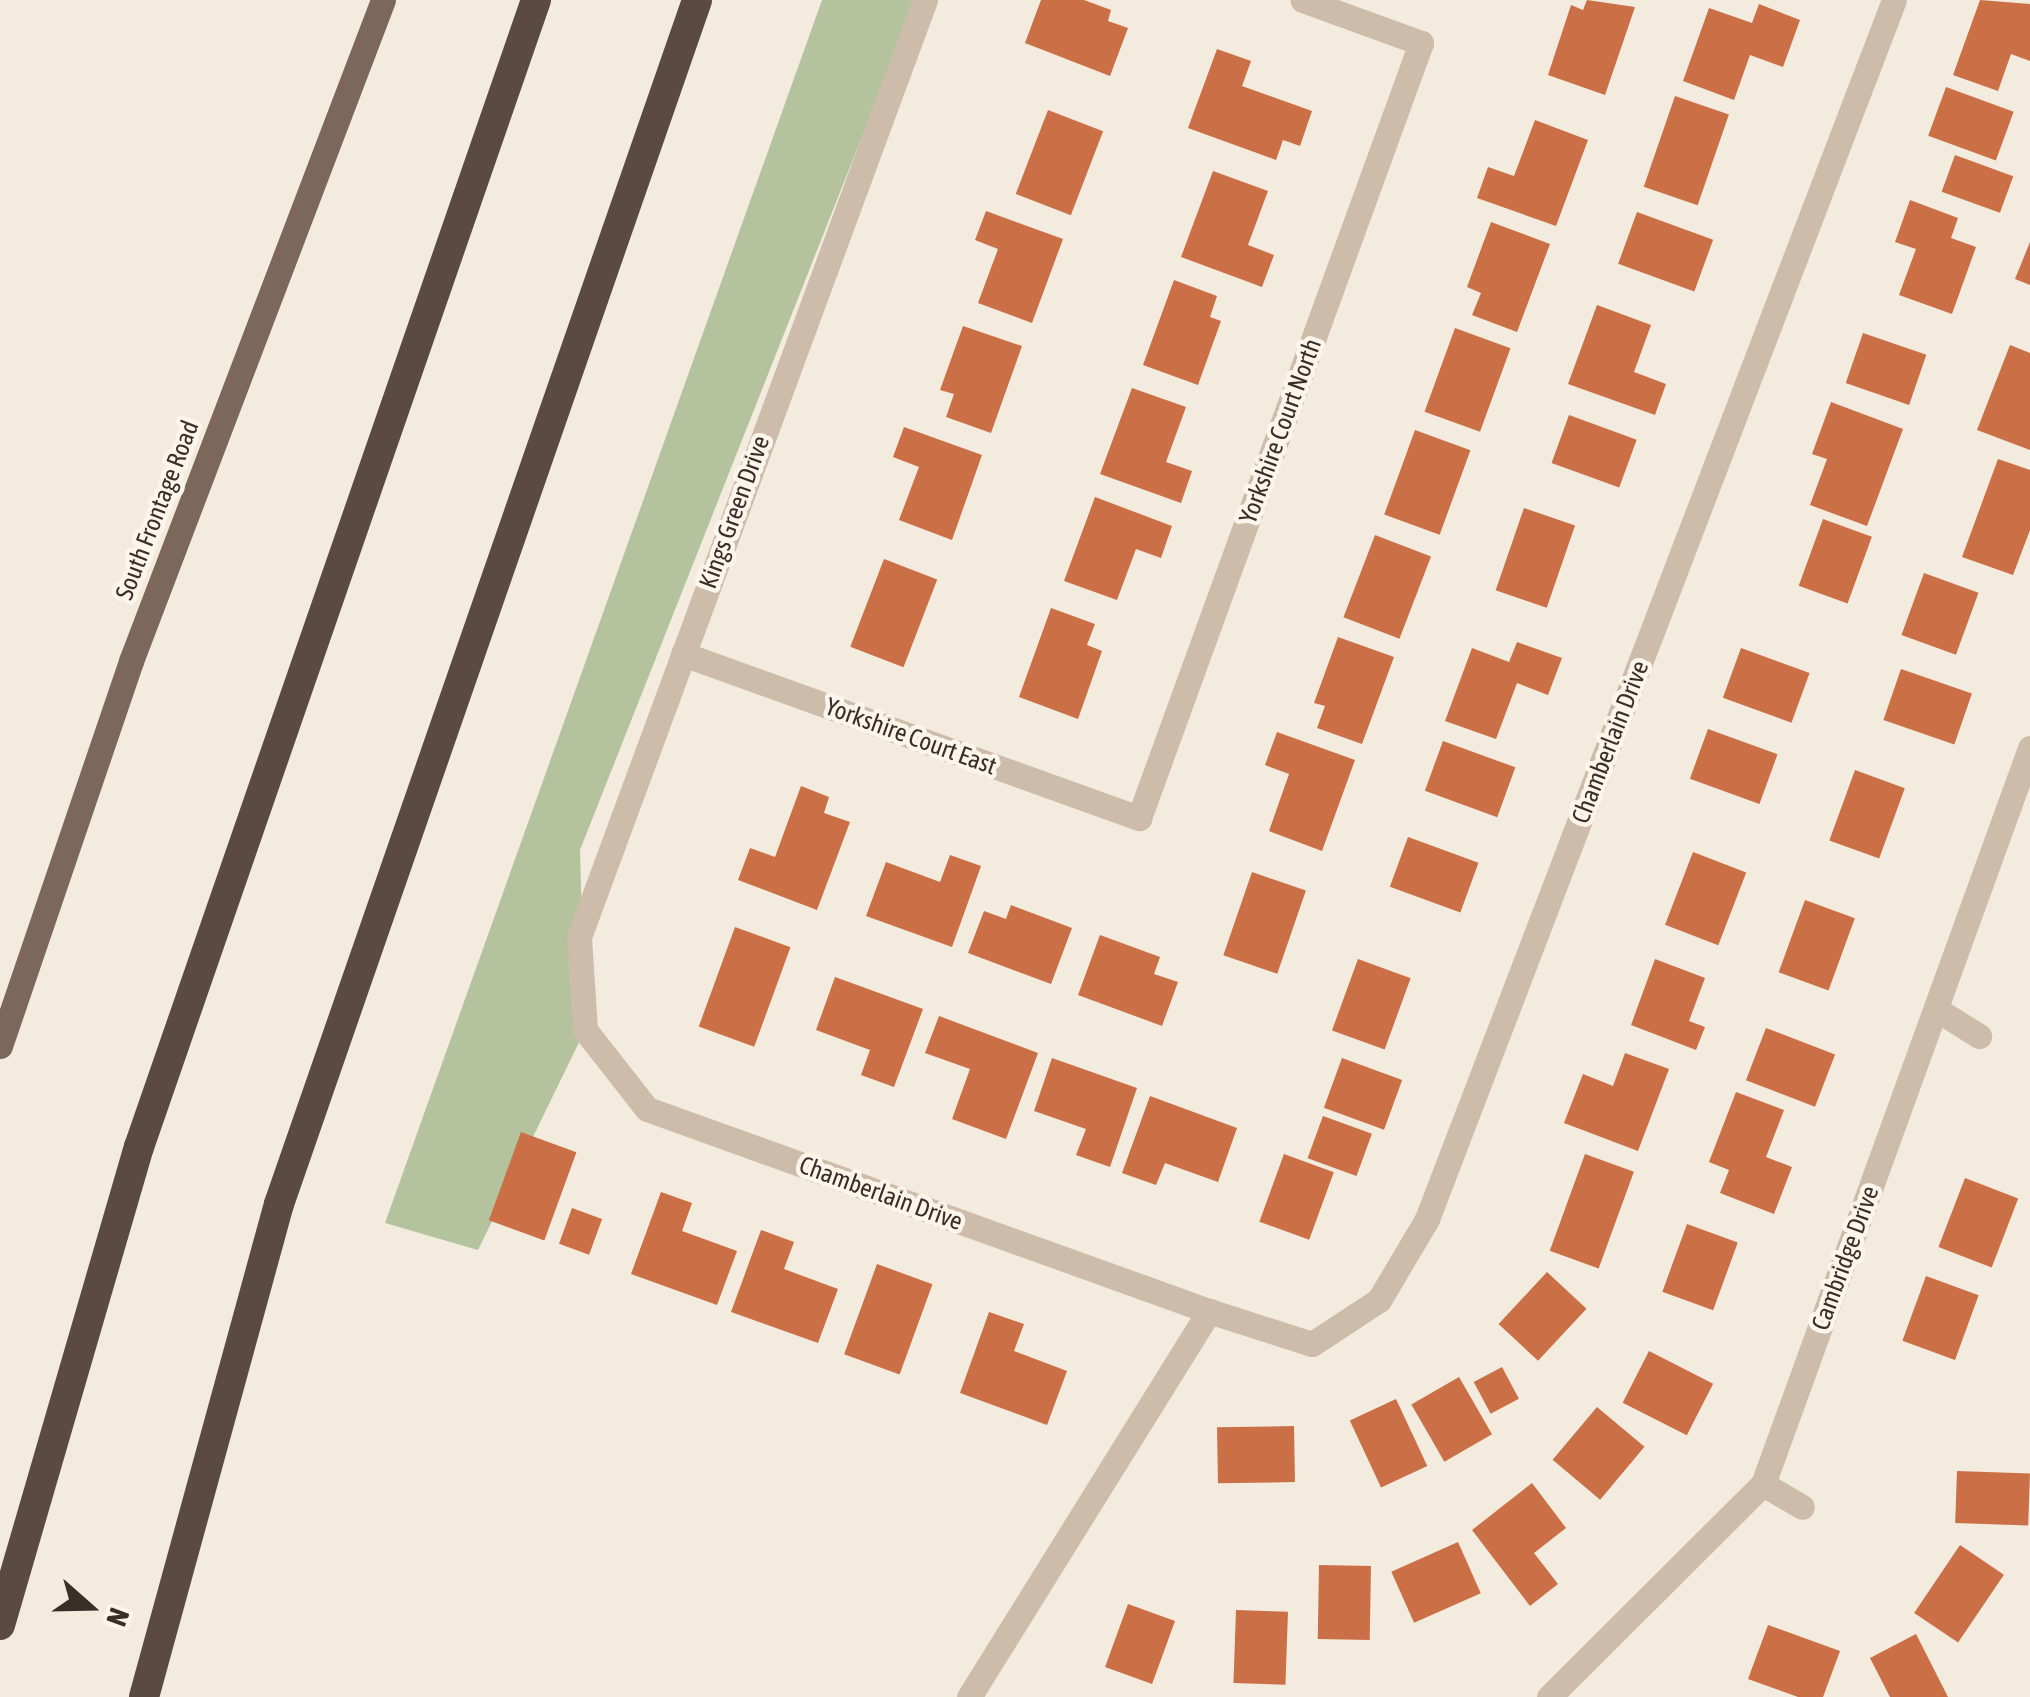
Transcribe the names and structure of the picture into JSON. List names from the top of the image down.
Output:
{
  "streets": {
    "main road": ["South Frontage Road"],
    "street": [
      "Yorkshire Court North",
      "Kings Green Drive",
      "Yorkshire Court East",
      "Chamberlain Drive",
      "Cambridge Drive"
    ]
  },
  "crossings": [
    ["Yorkshire Court North", "Yorkshire Court East"],
    ["Kings Green Drive", "Yorkshire Court East"],
    ["Kings Green Drive", "Chamberlain Drive"]
  ],
  "north": "right"
}
